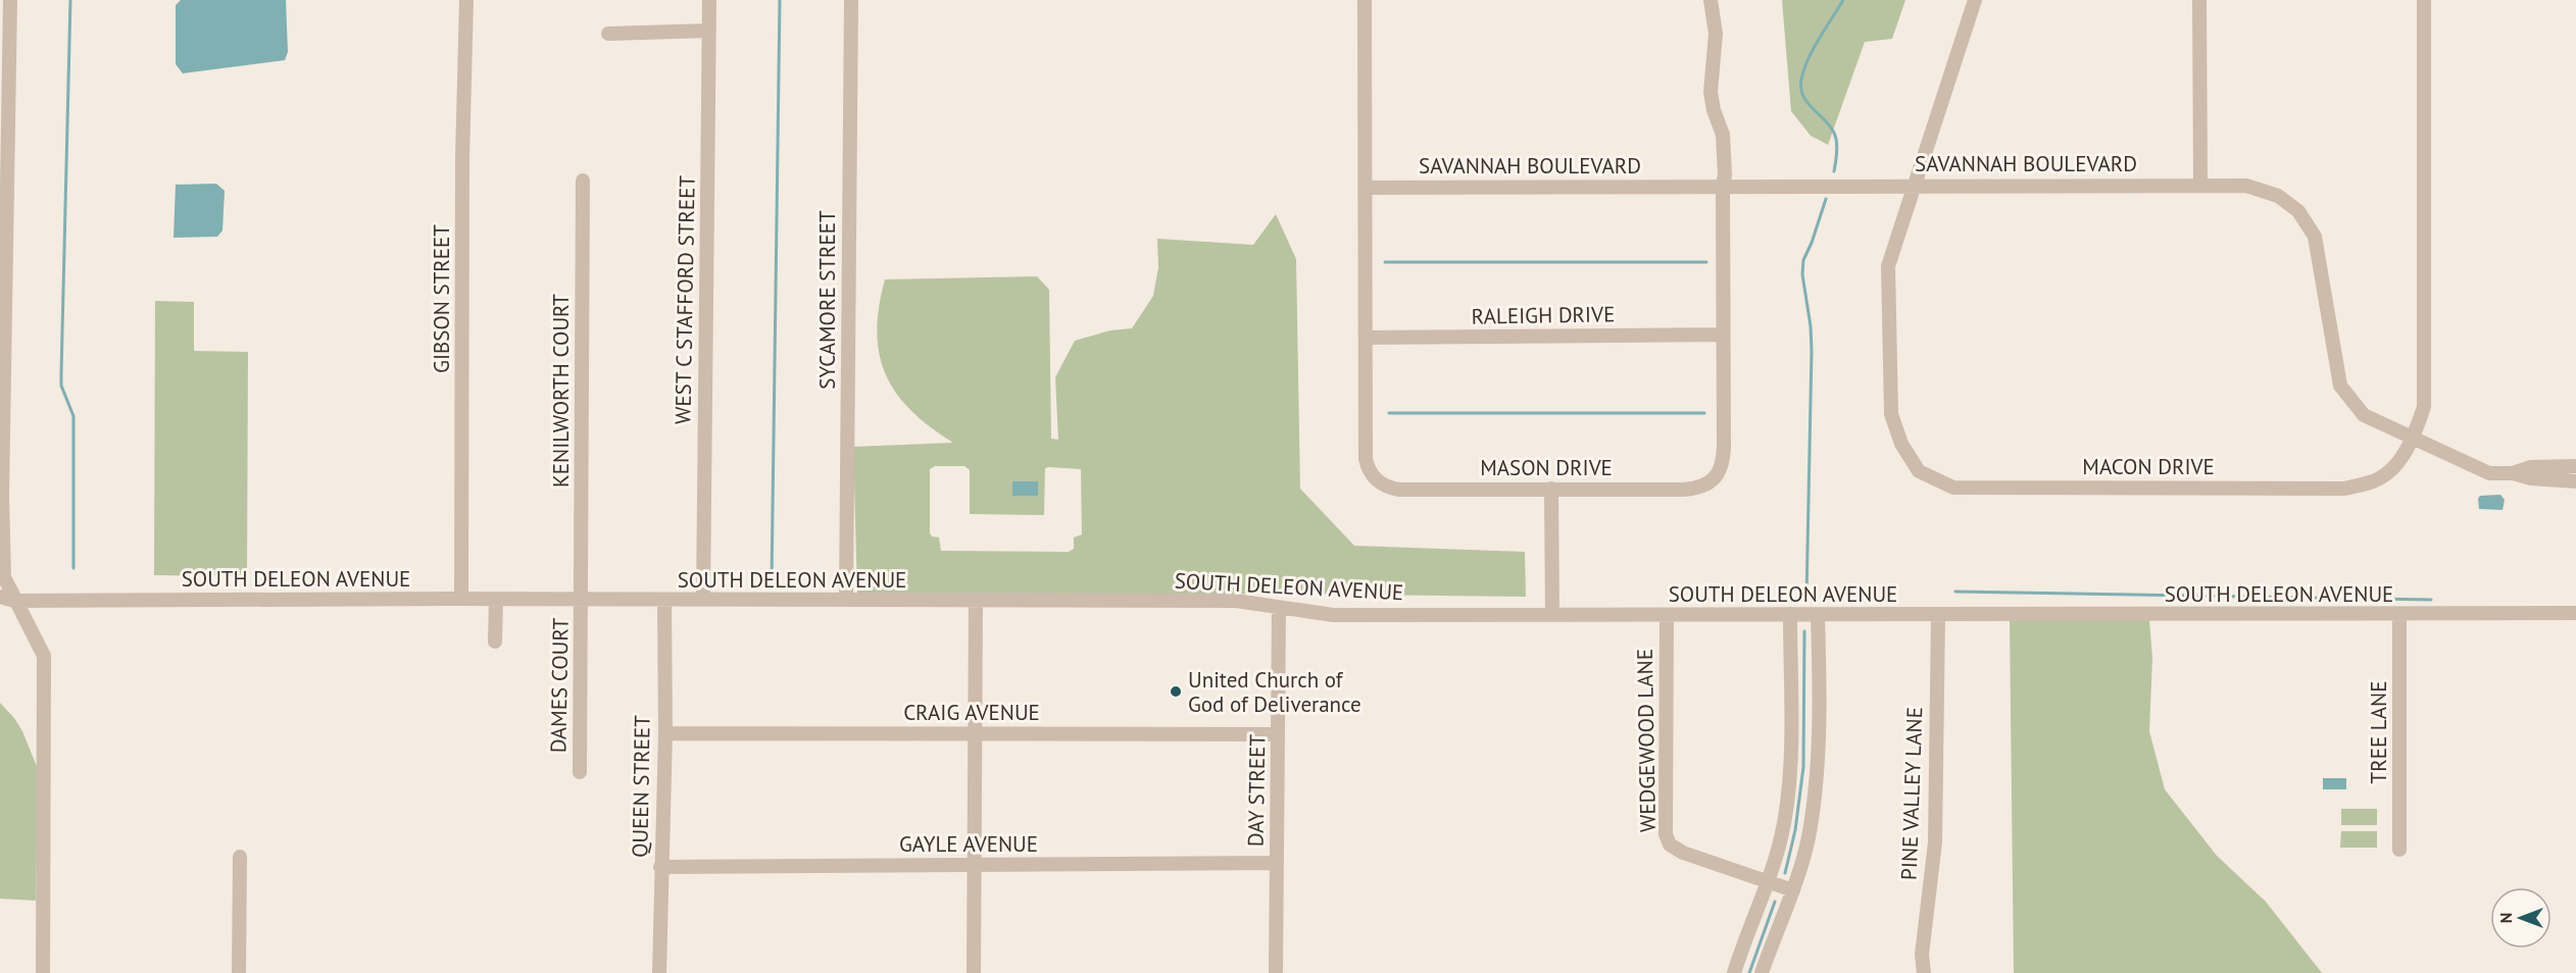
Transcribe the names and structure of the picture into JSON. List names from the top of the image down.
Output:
{
  "streets": {
    "street": [
      "SAVANNAH BOULEVARD",
      "GIBSON STREET",
      "WEST C STAFFORD STREET",
      "SYCAMORE STREET",
      "RALEIGH DRIVE",
      "KENILWORTH COURT",
      "MACON DRIVE",
      "MASON DRIVE",
      "SOUTH DELEON AVENUE",
      "DAMES COURT",
      "CRAIG AVENUE",
      "TREE LANE",
      "WEDGEWOOD LANE",
      "QUEEN STREET",
      "DAY STREET",
      "PINE VALLEY LANE",
      "GAYLE AVENUE"
    ]
  },
  "crossings": [
    ["SAVANNAH BOULEVARD", "MACON DRIVE"],
    ["SAVANNAH BOULEVARD", "MASON DRIVE"],
    ["GIBSON STREET", "SOUTH DELEON AVENUE"],
    ["WEST C STAFFORD STREET", "SOUTH DELEON AVENUE"],
    ["SYCAMORE STREET", "SOUTH DELEON AVENUE"],
    ["RALEIGH DRIVE", "MASON DRIVE"],
    ["KENILWORTH COURT", "SOUTH DELEON AVENUE"],
    ["KENILWORTH COURT", "DAMES COURT"],
    ["SOUTH DELEON AVENUE", "DAMES COURT"],
    ["SOUTH DELEON AVENUE", "TREE LANE"],
    ["SOUTH DELEON AVENUE", "WEDGEWOOD LANE"],
    ["SOUTH DELEON AVENUE", "QUEEN STREET"],
    ["SOUTH DELEON AVENUE", "DAY STREET"],
    ["SOUTH DELEON AVENUE", "PINE VALLEY LANE"],
    ["CRAIG AVENUE", "QUEEN STREET"],
    ["CRAIG AVENUE", "DAY STREET"],
    ["QUEEN STREET", "GAYLE AVENUE"],
    ["DAY STREET", "GAYLE AVENUE"]
  ],
  "places": ["United Church of God of Deliverance"],
  "north": "left"
}
